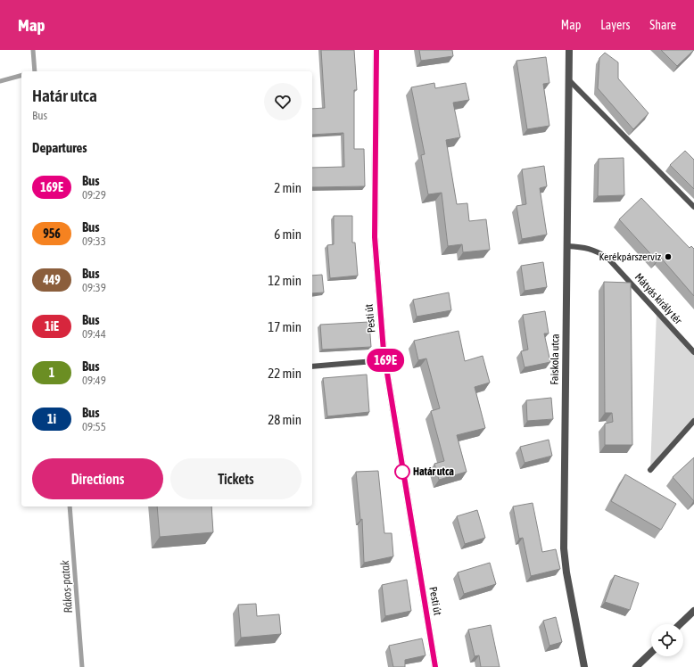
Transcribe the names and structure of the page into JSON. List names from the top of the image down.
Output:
{
  "streets": {
    "main road": ["Pesti út"],
    "street": ["Faiskola utca"],
    "lane": ["Mátyás király tér"]
  },
  "crossings": [
    ["Mátyás király tér", "Faiskola utca"]
  ],
  "water": ["Rákos-patak"],
  "places": ["Kerékpárszerviz", "Határ utca"],
  "lines": ["bus line 169E"],
  "page": {
    "header": "Map",
    "nav": ["Map", "Layers", "Share"],
    "on_map": "169E",
    "heading": [
      ["Határ utca", "Bus"],
      "Departures"
    ],
    "list": [
      {
        "mark": "169E",
        "name": "Bus",
        "note": "09:29",
        "value": "2 min"
      },
      {
        "mark": "956",
        "name": "Bus",
        "note": "09:33",
        "value": "6 min"
      },
      {
        "mark": "449",
        "name": "Bus",
        "note": "09:39",
        "value": "12 min"
      },
      {
        "mark": "1iE",
        "name": "Bus",
        "note": "09:44",
        "value": "17 min"
      },
      {
        "mark": "1",
        "name": "Bus",
        "note": "09:49",
        "value": "22 min"
      },
      {
        "mark": "1i",
        "name": "Bus",
        "note": "09:55",
        "value": "28 min"
      }
    ],
    "buttons": ["Directions", "Tickets"]
  }
}
